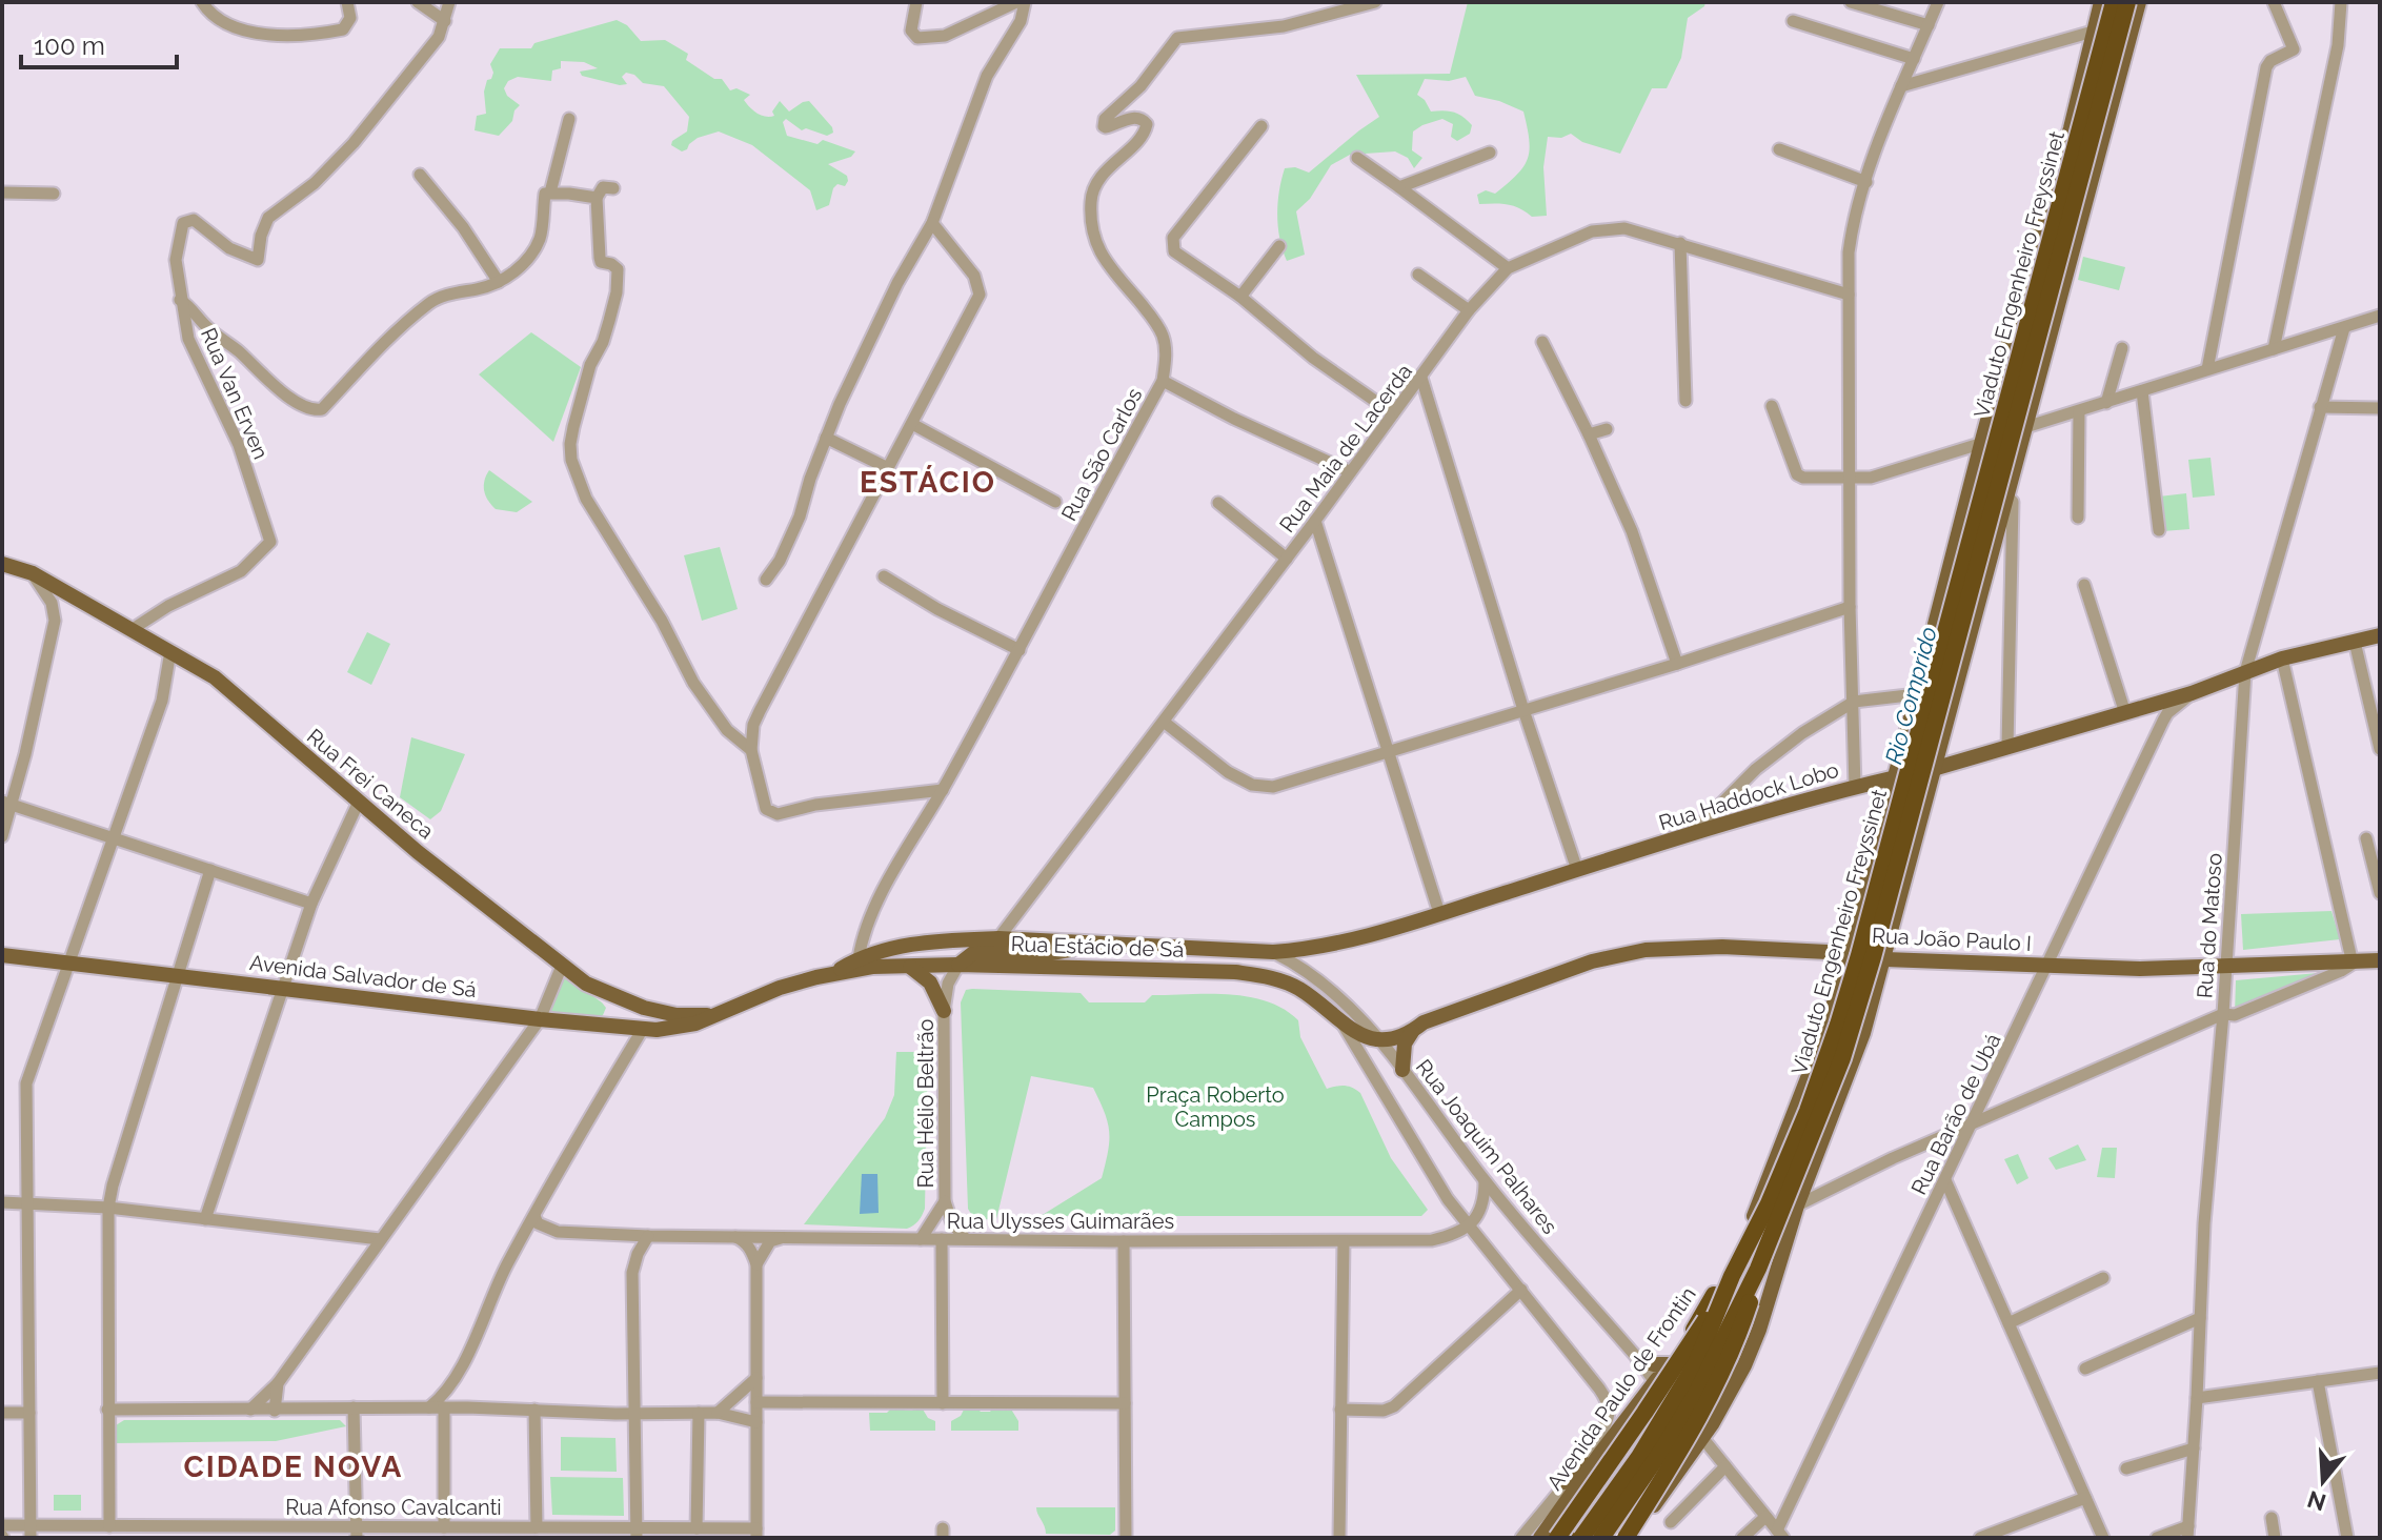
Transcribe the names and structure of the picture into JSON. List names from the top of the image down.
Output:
{
  "streets": {
    "highway": ["Viaduto Engenheiro Freyssinet"],
    "main road": [
      "Rua Frei Caneca",
      "Rua Haddock Lobo",
      "Rua João Paulo I",
      "Rua Estácio de Sá",
      "Avenida Salvador de Sá",
      "Avenida Paulo de Frontin"
    ],
    "street": [
      "Rua Van Erven",
      "Rua Maia de Lacerda",
      "Rua São Carlos",
      "Rua do Matoso",
      "Rua Hélio Beltrão",
      "Rua Barão de Ubá",
      "Rua Joaquim Palhares",
      "Rua Ulysses Guimarães",
      "Rua Afonso Cavalcanti"
    ]
  },
  "crossings": [
    ["Viaduto Engenheiro Freyssinet", "Avenida Paulo de Frontin"],
    ["Rua Van Erven", "Rua Frei Caneca"],
    ["Rua Maia de Lacerda", "Rua Estácio de Sá"],
    ["Rua São Carlos", "Rua Estácio de Sá"],
    ["Rua Frei Caneca", "Rua Estácio de Sá"],
    ["Rua Frei Caneca", "Avenida Salvador de Sá"],
    ["Rua Haddock Lobo", "Rua do Matoso"],
    ["Rua Haddock Lobo", "Rua Estácio de Sá"],
    ["Rua Haddock Lobo", "Rua Barão de Ubá"],
    ["Rua Haddock Lobo", "Rua Joaquim Palhares"],
    ["Rua Haddock Lobo", "Avenida Paulo de Frontin"],
    ["Rua do Matoso", "Rua João Paulo I"],
    ["Rua João Paulo I", "Rua Barão de Ubá"],
    ["Rua João Paulo I", "Rua Joaquim Palhares"],
    ["Rua João Paulo I", "Avenida Paulo de Frontin"],
    ["Rua Estácio de Sá", "Avenida Salvador de Sá"],
    ["Rua Estácio de Sá", "Rua Hélio Beltrão"],
    ["Rua Estácio de Sá", "Rua Joaquim Palhares"],
    ["Rua Hélio Beltrão", "Rua Ulysses Guimarães"],
    ["Rua Joaquim Palhares", "Avenida Paulo de Frontin"]
  ],
  "districts": ["ESTÁCIO", "CIDADE NOVA"],
  "water": ["Rio Comprido"],
  "parks": ["Praça Roberto Campos"],
  "scale_bar": "100 m",
  "north": "bottom"
}
